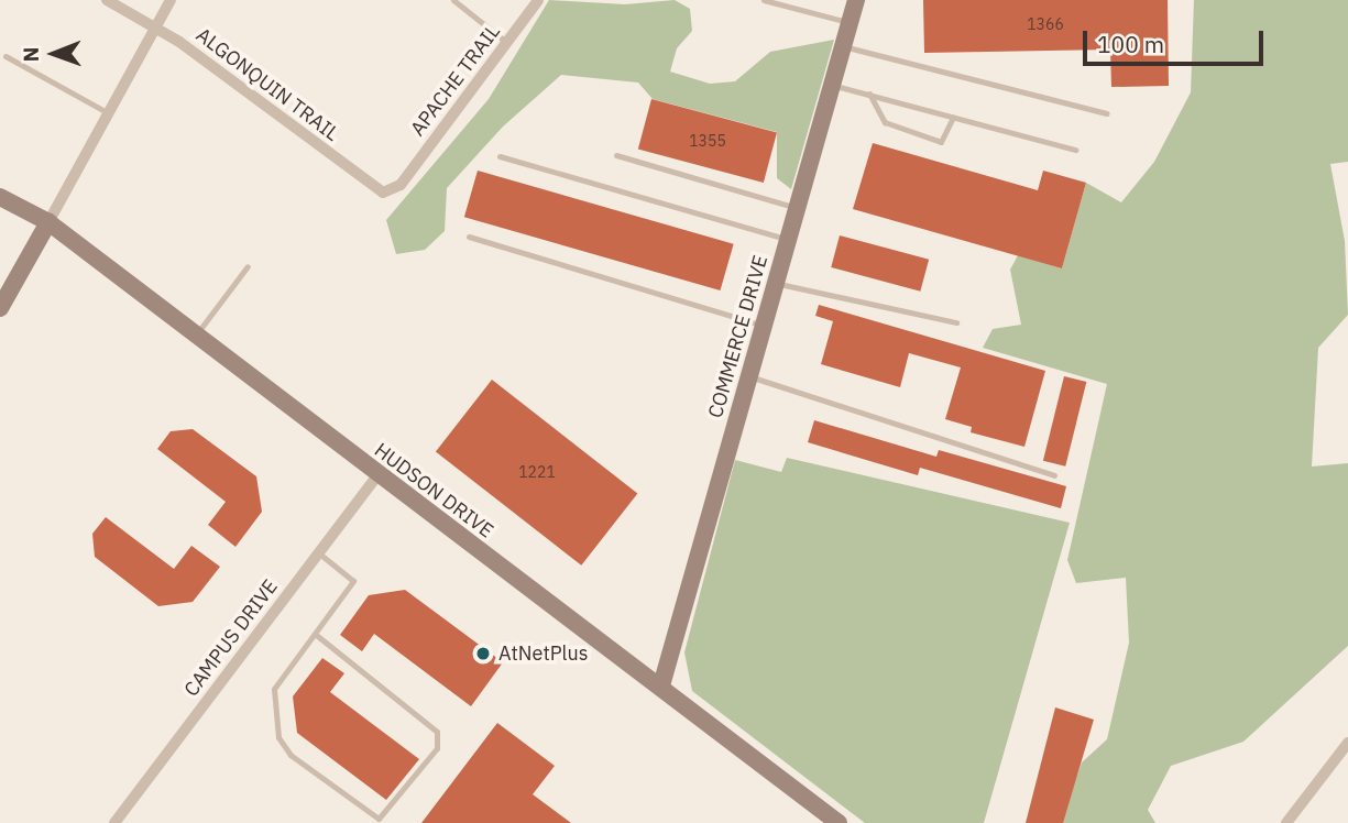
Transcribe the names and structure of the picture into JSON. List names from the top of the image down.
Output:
{
  "streets": {
    "main road": ["COMMERCE DRIVE", "HUDSON DRIVE"],
    "street": ["APACHE TRAIL", "ALGONQUIN TRAIL", "CAMPUS DRIVE"]
  },
  "crossings": [
    ["APACHE TRAIL", "ALGONQUIN TRAIL"],
    ["COMMERCE DRIVE", "HUDSON DRIVE"],
    ["HUDSON DRIVE", "CAMPUS DRIVE"]
  ],
  "places": ["AtNetPlus"],
  "house_numbers": ["1366", "1355", "1221"],
  "scale_bar": "100 m",
  "north": "left"
}
